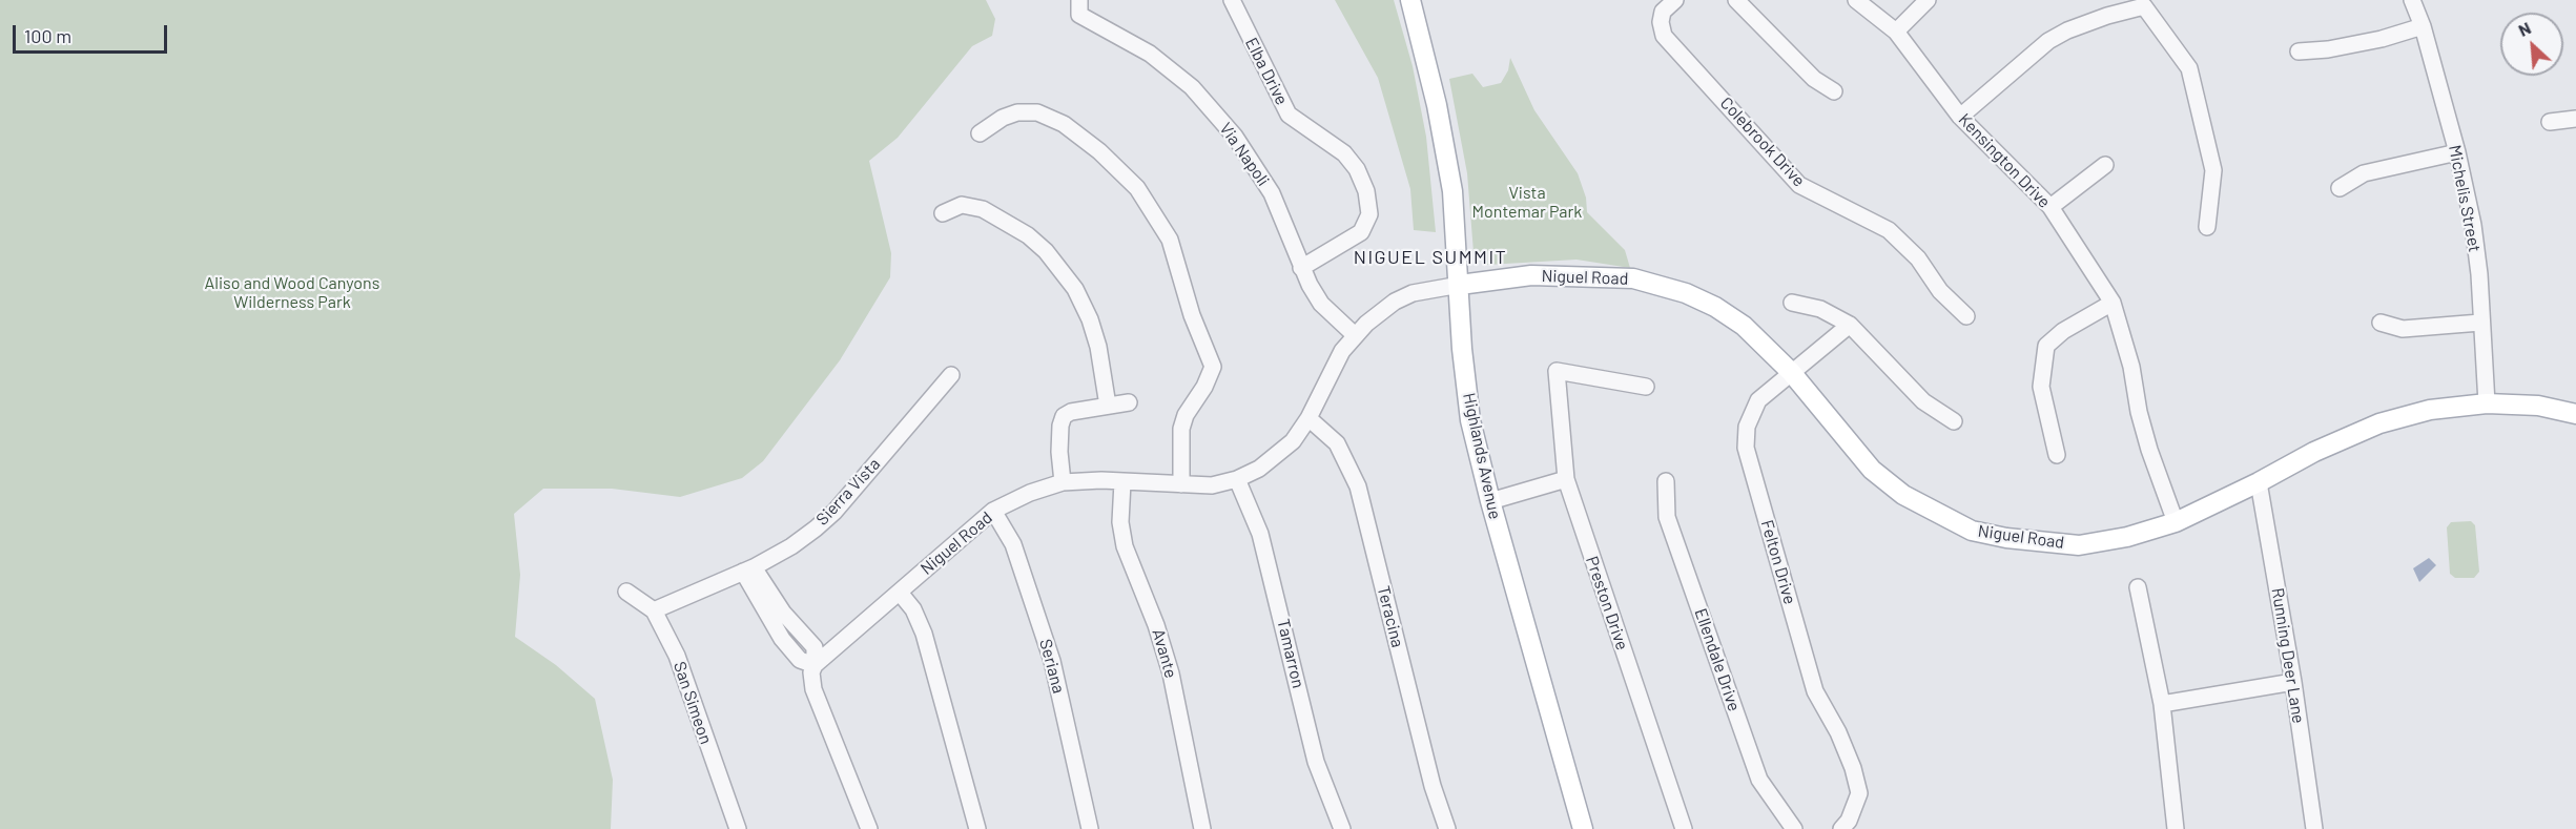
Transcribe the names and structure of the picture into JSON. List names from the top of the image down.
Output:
{
  "streets": {
    "main road": ["Niguel Road", "Highlands Avenue"],
    "street": [
      "Elba Drive",
      "Colebrook Drive",
      "Via Napoli",
      "Kensington Drive",
      "Michelis Street",
      "Sierra Vista",
      "Felton Drive",
      "Preston Drive",
      "Teracina",
      "Avante",
      "Tamarron",
      "Running Deer Lane",
      "Ellendale Drive",
      "Seriana",
      "San Simeon"
    ]
  },
  "crossings": [
    ["Elba Drive", "Via Napoli"],
    ["Via Napoli", "Niguel Road"],
    ["Kensington Drive", "Niguel Road"],
    ["Michelis Street", "Niguel Road"],
    ["Niguel Road", "Highlands Avenue"],
    ["Niguel Road", "Felton Drive"],
    ["Niguel Road", "Teracina"],
    ["Niguel Road", "Avante"],
    ["Niguel Road", "Tamarron"],
    ["Niguel Road", "Running Deer Lane"],
    ["Niguel Road", "Seriana"],
    ["Sierra Vista", "San Simeon"]
  ],
  "districts": ["NIGUEL SUMMIT"],
  "parks": ["Vista Montemar Park", "Aliso and Wood Canyons Wilderness Park"],
  "scale_bar": "100 m",
  "north": "top left"
}
